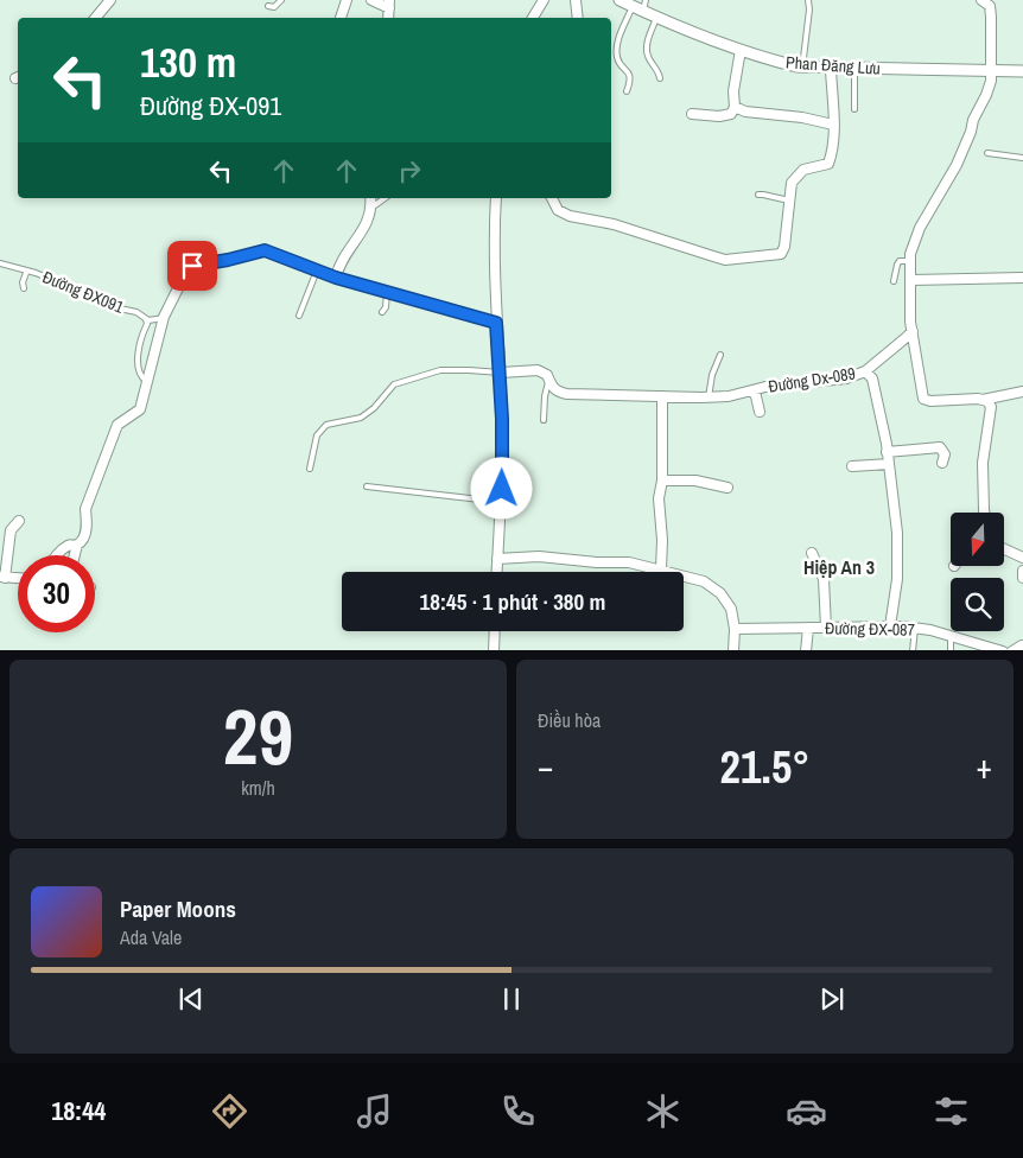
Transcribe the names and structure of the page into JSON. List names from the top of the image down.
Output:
{
  "streets": {
    "street": ["Phan Đăng Lưu", "Đường Dx-089", "Đường ĐX-087"],
    "lane": ["Đường ĐX091"]
  },
  "districts": ["Hiệp An 3"],
  "north": "bottom",
  "page": {
    "turn": ["130 m", "Đường ĐX-091"],
    "limit": "30",
    "trip": "18:45 · 1 phút · 380 m",
    "tile": [
      ["29", "km/h"],
      "Điều hòa"
    ],
    "heat": ["−", "21.5°", "+"],
    "song": ["Paper Moons", "Ada Vale"],
    "tabs": "18:44"
  }
}
